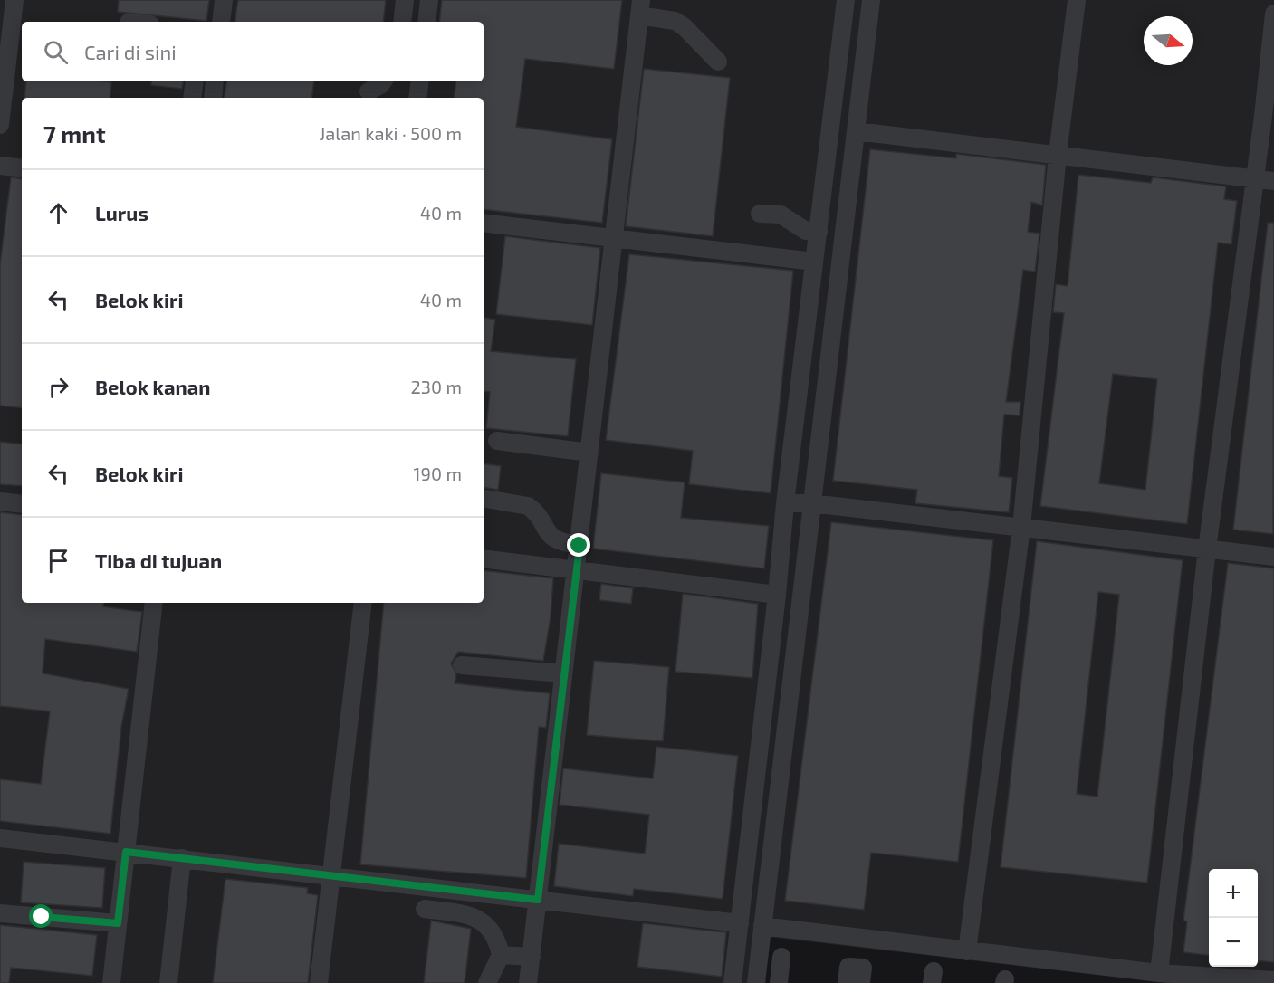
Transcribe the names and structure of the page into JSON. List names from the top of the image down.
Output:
{
  "north": "right",
  "page": {
    "search": "Cari di sini",
    "heading": ["7 mnt", "Jalan kaki · 500 m"],
    "list": [
      ["Lurus", "40 m"],
      ["Belok kiri", "40 m"],
      ["Belok kanan", "230 m"],
      ["Belok kiri", "190 m"],
      "Tiba di tujuan"
    ],
    "map_buttons": ["+", "−"]
  }
}
